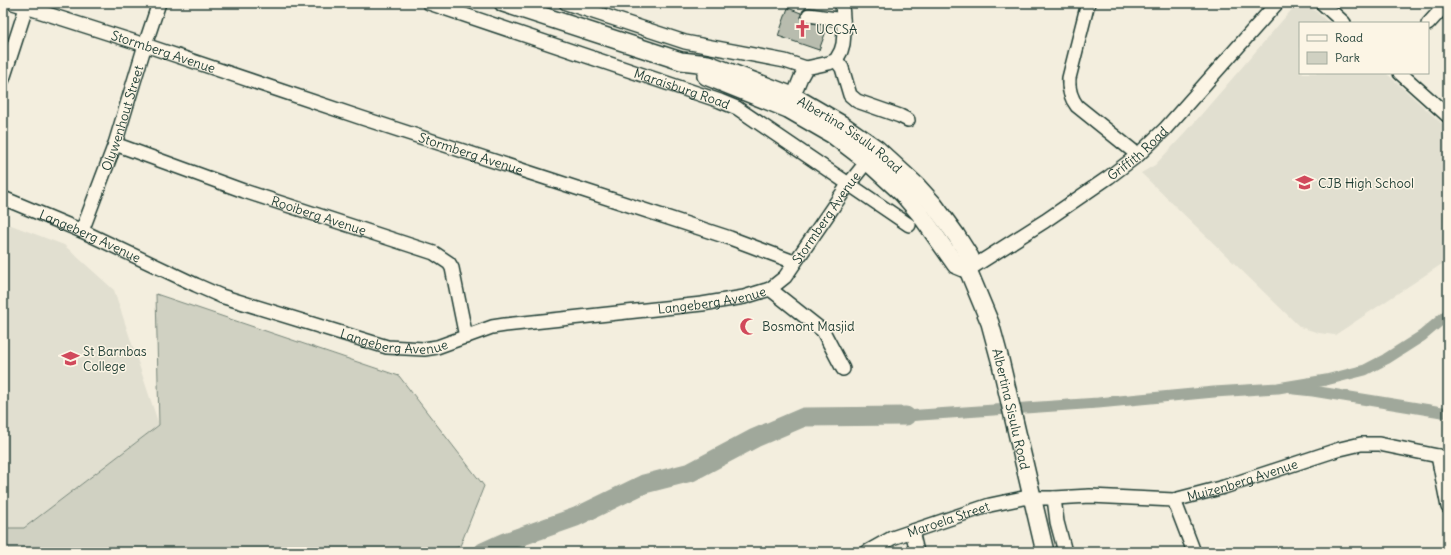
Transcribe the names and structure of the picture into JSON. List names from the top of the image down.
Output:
{
  "streets": {
    "main road": ["Albertina Sisulu Road"],
    "street": [
      "Stormberg Avenue",
      "Maraisburg Road",
      "Olywenhout Street",
      "Griffith Road",
      "Rooiberg Avenue",
      "Langeberg Avenue",
      "Muizenberg Avenue",
      "Maroela Street"
    ]
  },
  "crossings": [
    ["Stormberg Avenue", "Maraisburg Road"],
    ["Stormberg Avenue", "Olywenhout Street"],
    ["Stormberg Avenue", "Albertina Sisulu Road"],
    ["Stormberg Avenue", "Langeberg Avenue"],
    ["Olywenhout Street", "Rooiberg Avenue"],
    ["Olywenhout Street", "Langeberg Avenue"],
    ["Albertina Sisulu Road", "Griffith Road"],
    ["Albertina Sisulu Road", "Muizenberg Avenue"],
    ["Albertina Sisulu Road", "Maroela Street"],
    ["Rooiberg Avenue", "Langeberg Avenue"],
    ["Muizenberg Avenue", "Maroela Street"]
  ],
  "places": {
    "church": ["UCCSA"],
    "school or university": ["CJB High School", "St Barnbas College"],
    "mosque": ["Bosmont Masjid"]
  },
  "legend": ["Road", "Park"]
}
